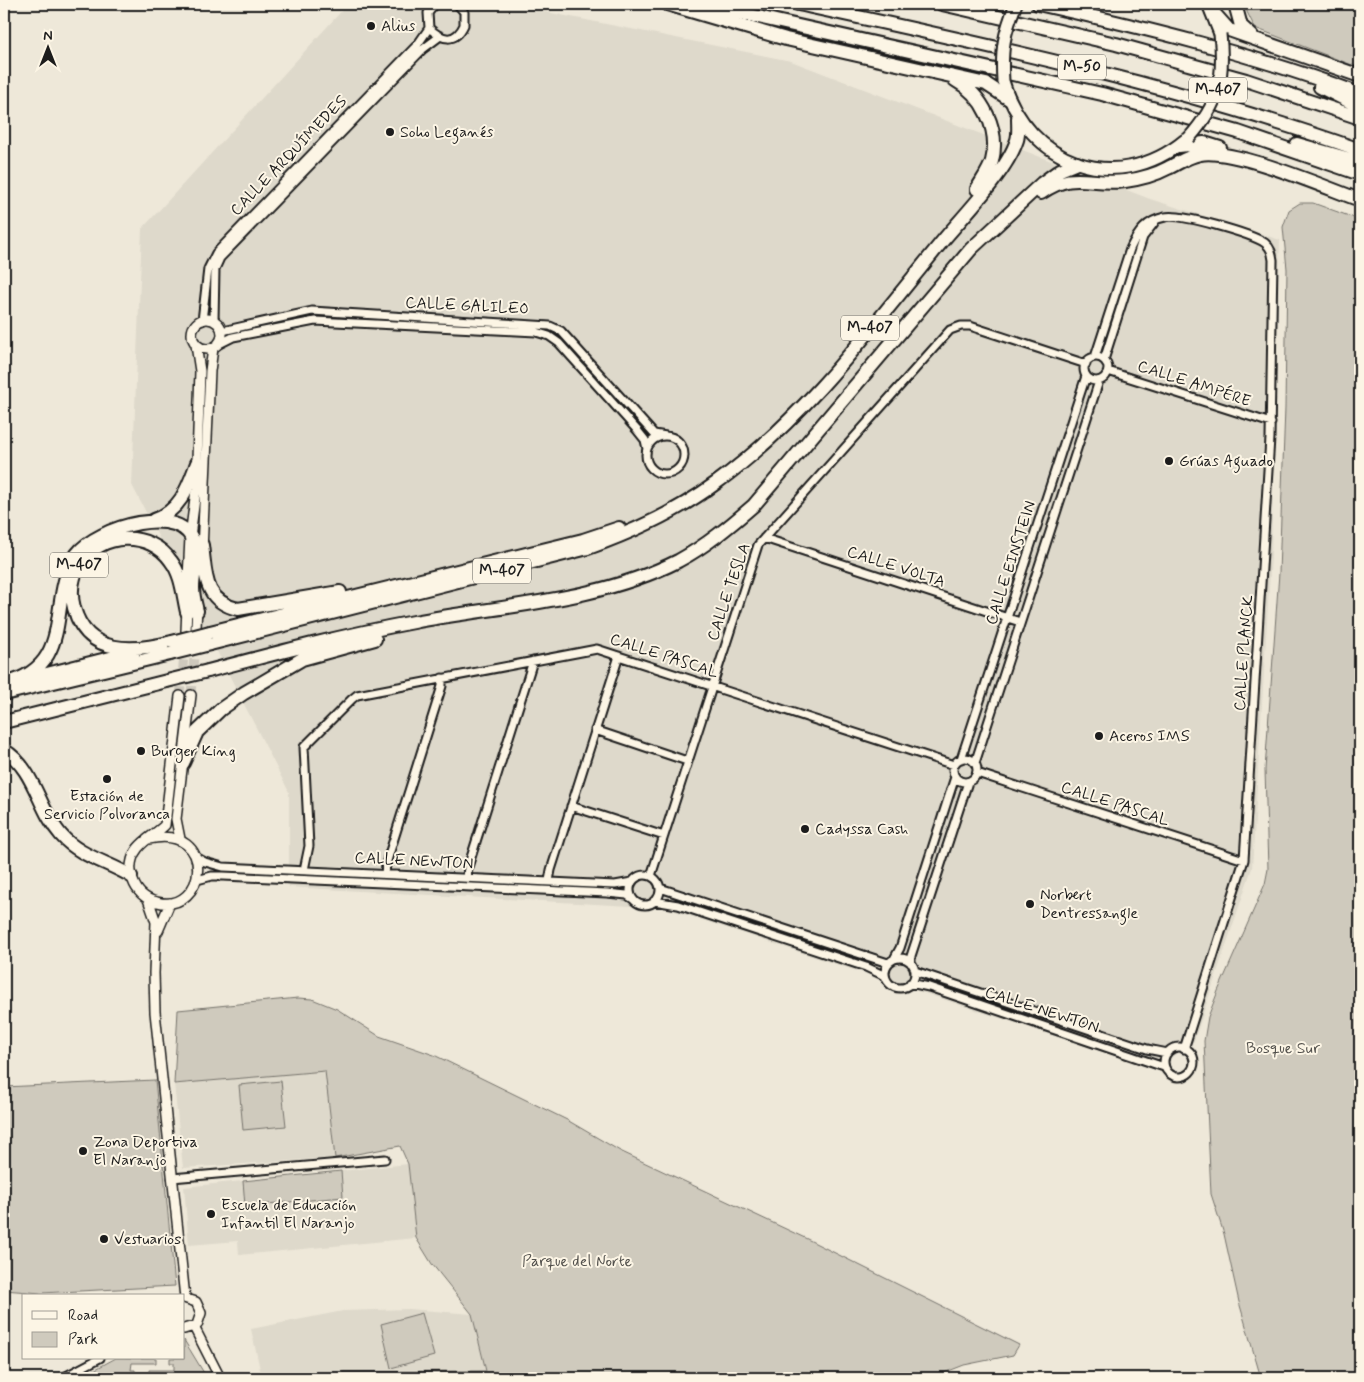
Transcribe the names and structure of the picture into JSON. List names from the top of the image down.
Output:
{
  "streets": {
    "highway": ["M-50", "M-407"],
    "street": [
      "CALLE ARQUÍMEDES",
      "CALLE GALILEO",
      "CALLE AMPÉRE",
      "CALLE EINSTEIN",
      "CALLE VOLTA",
      "CALLE TESLA",
      "CALLE PLANCK",
      "CALLE PASCAL",
      "CALLE NEWTON"
    ]
  },
  "crossings": [
    ["CALLE ARQUÍMEDES", "CALLE GALILEO"],
    ["CALLE AMPÉRE", "CALLE EINSTEIN"],
    ["CALLE AMPÉRE", "CALLE TESLA"],
    ["CALLE AMPÉRE", "CALLE PLANCK"],
    ["CALLE EINSTEIN", "CALLE VOLTA"],
    ["CALLE EINSTEIN", "CALLE TESLA"],
    ["CALLE EINSTEIN", "CALLE PASCAL"],
    ["CALLE VOLTA", "CALLE TESLA"],
    ["CALLE TESLA", "CALLE PASCAL"],
    ["CALLE TESLA", "CALLE NEWTON"],
    ["CALLE PLANCK", "CALLE PASCAL"],
    ["CALLE PLANCK", "CALLE NEWTON"],
    ["CALLE PASCAL", "CALLE NEWTON"]
  ],
  "parks": ["Bosque Sur", "Parque del Norte"],
  "places": [
    "Alius",
    "Soho Leganés",
    "Grúas Aguado",
    "Aceros IMS",
    "Burger King",
    "Estación de Servicio Polvoranca",
    "Cadyssa Cash",
    "Norbert Dentressangle",
    "Zona Deportiva El Naranjo",
    "Escuela de Educación Infantil El Naranjo",
    "Vestuarios"
  ],
  "legend": ["Road", "Park"],
  "north": "top"
}
